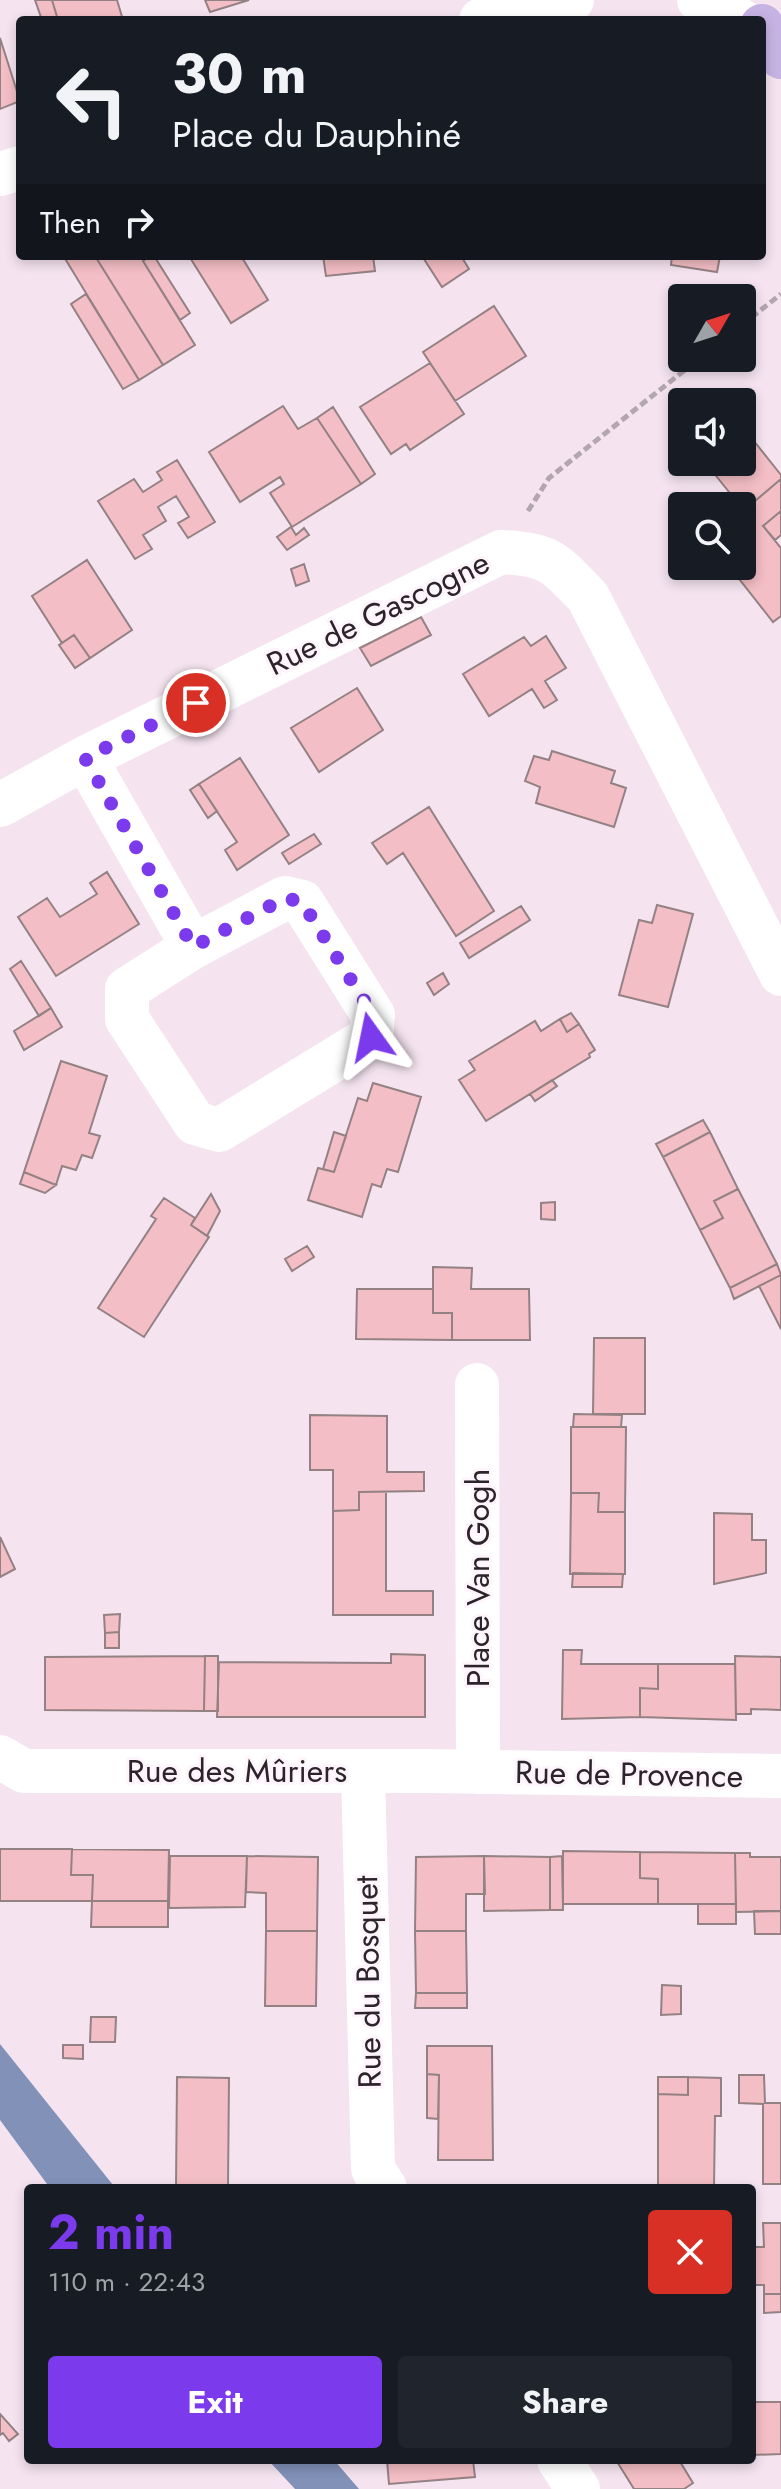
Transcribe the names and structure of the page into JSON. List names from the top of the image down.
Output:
{
  "streets": {
    "street": [
      "Rue de Gascogne",
      "Place Van Gogh",
      "Rue des Mûriers",
      "Rue de Provence",
      "Rue du Bosquet"
    ]
  },
  "crossings": [
    ["Place Van Gogh", "Rue des Mûriers"],
    ["Place Van Gogh", "Rue de Provence"],
    ["Rue des Mûriers", "Rue de Provence"],
    ["Rue des Mûriers", "Rue du Bosquet"]
  ],
  "north": "top right",
  "page": {
    "turn": ["30 m", "Place du Dauphiné"],
    "then": "Then",
    "heading": ["2 min", "110 m · 22:43"],
    "buttons": ["Exit", "Share"]
  }
}
